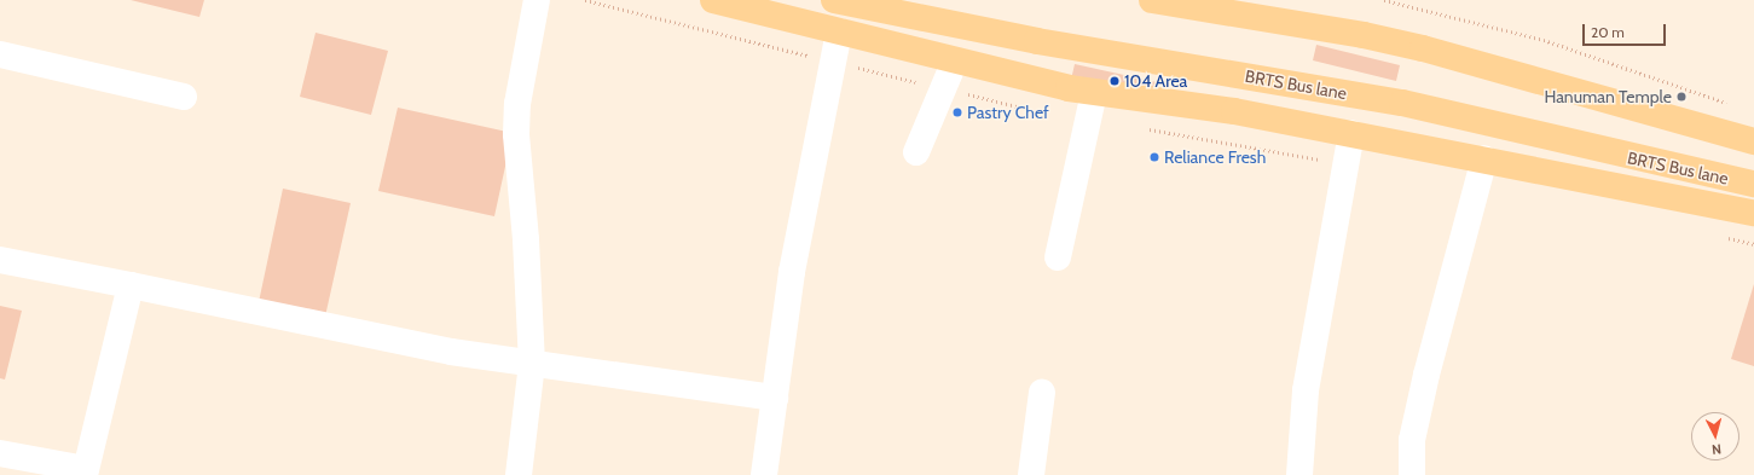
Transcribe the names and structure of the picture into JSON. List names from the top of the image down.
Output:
{
  "streets": {
    "main road": ["BRTS Bus lane"]
  },
  "places": [
    "104 Area",
    "Hanuman Temple",
    "Pastry Chef",
    "Reliance Fresh"
  ],
  "scale_bar": "20 m",
  "north": "bottom"
}
